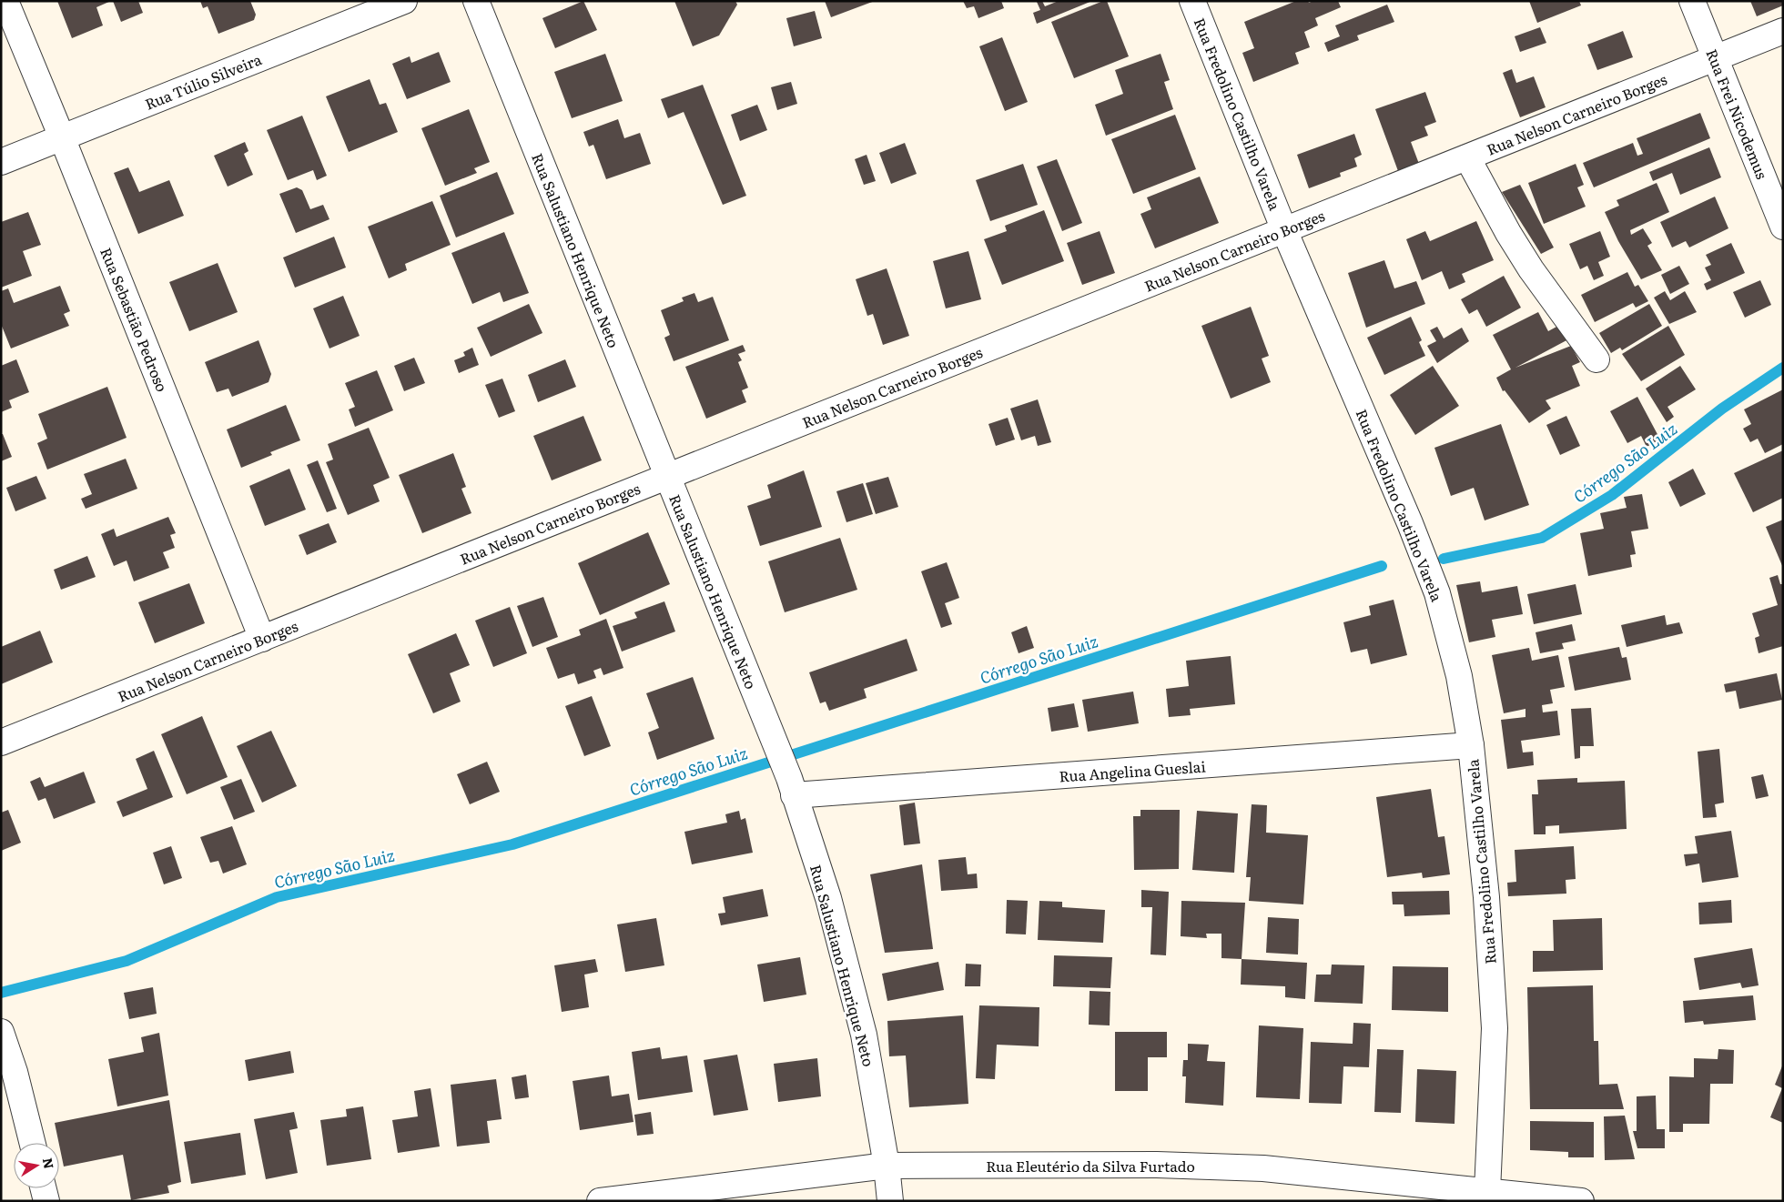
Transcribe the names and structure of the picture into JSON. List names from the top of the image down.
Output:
{
  "streets": {
    "street": [
      "Rua Túlio Silveira",
      "Rua Fredolino Castilho Varela",
      "Rua Nelson Carneiro Borges",
      "Rua Frei Nicodemus",
      "Rua Salustiano Henrique Neto",
      "Rua Sebastião Pedroso",
      "Rua Angelina Gueslai",
      "Rua Eleutério da Silva Furtado"
    ]
  },
  "crossings": [
    ["Rua Túlio Silveira", "Rua Sebastião Pedroso"],
    ["Rua Fredolino Castilho Varela", "Rua Nelson Carneiro Borges"],
    ["Rua Fredolino Castilho Varela", "Rua Angelina Gueslai"],
    ["Rua Fredolino Castilho Varela", "Rua Eleutério da Silva Furtado"],
    ["Rua Nelson Carneiro Borges", "Rua Frei Nicodemus"],
    ["Rua Nelson Carneiro Borges", "Rua Salustiano Henrique Neto"],
    ["Rua Nelson Carneiro Borges", "Rua Sebastião Pedroso"],
    ["Rua Salustiano Henrique Neto", "Rua Angelina Gueslai"],
    ["Rua Salustiano Henrique Neto", "Rua Eleutério da Silva Furtado"]
  ],
  "water": ["Córrego São Luiz"],
  "north": "right"
}
